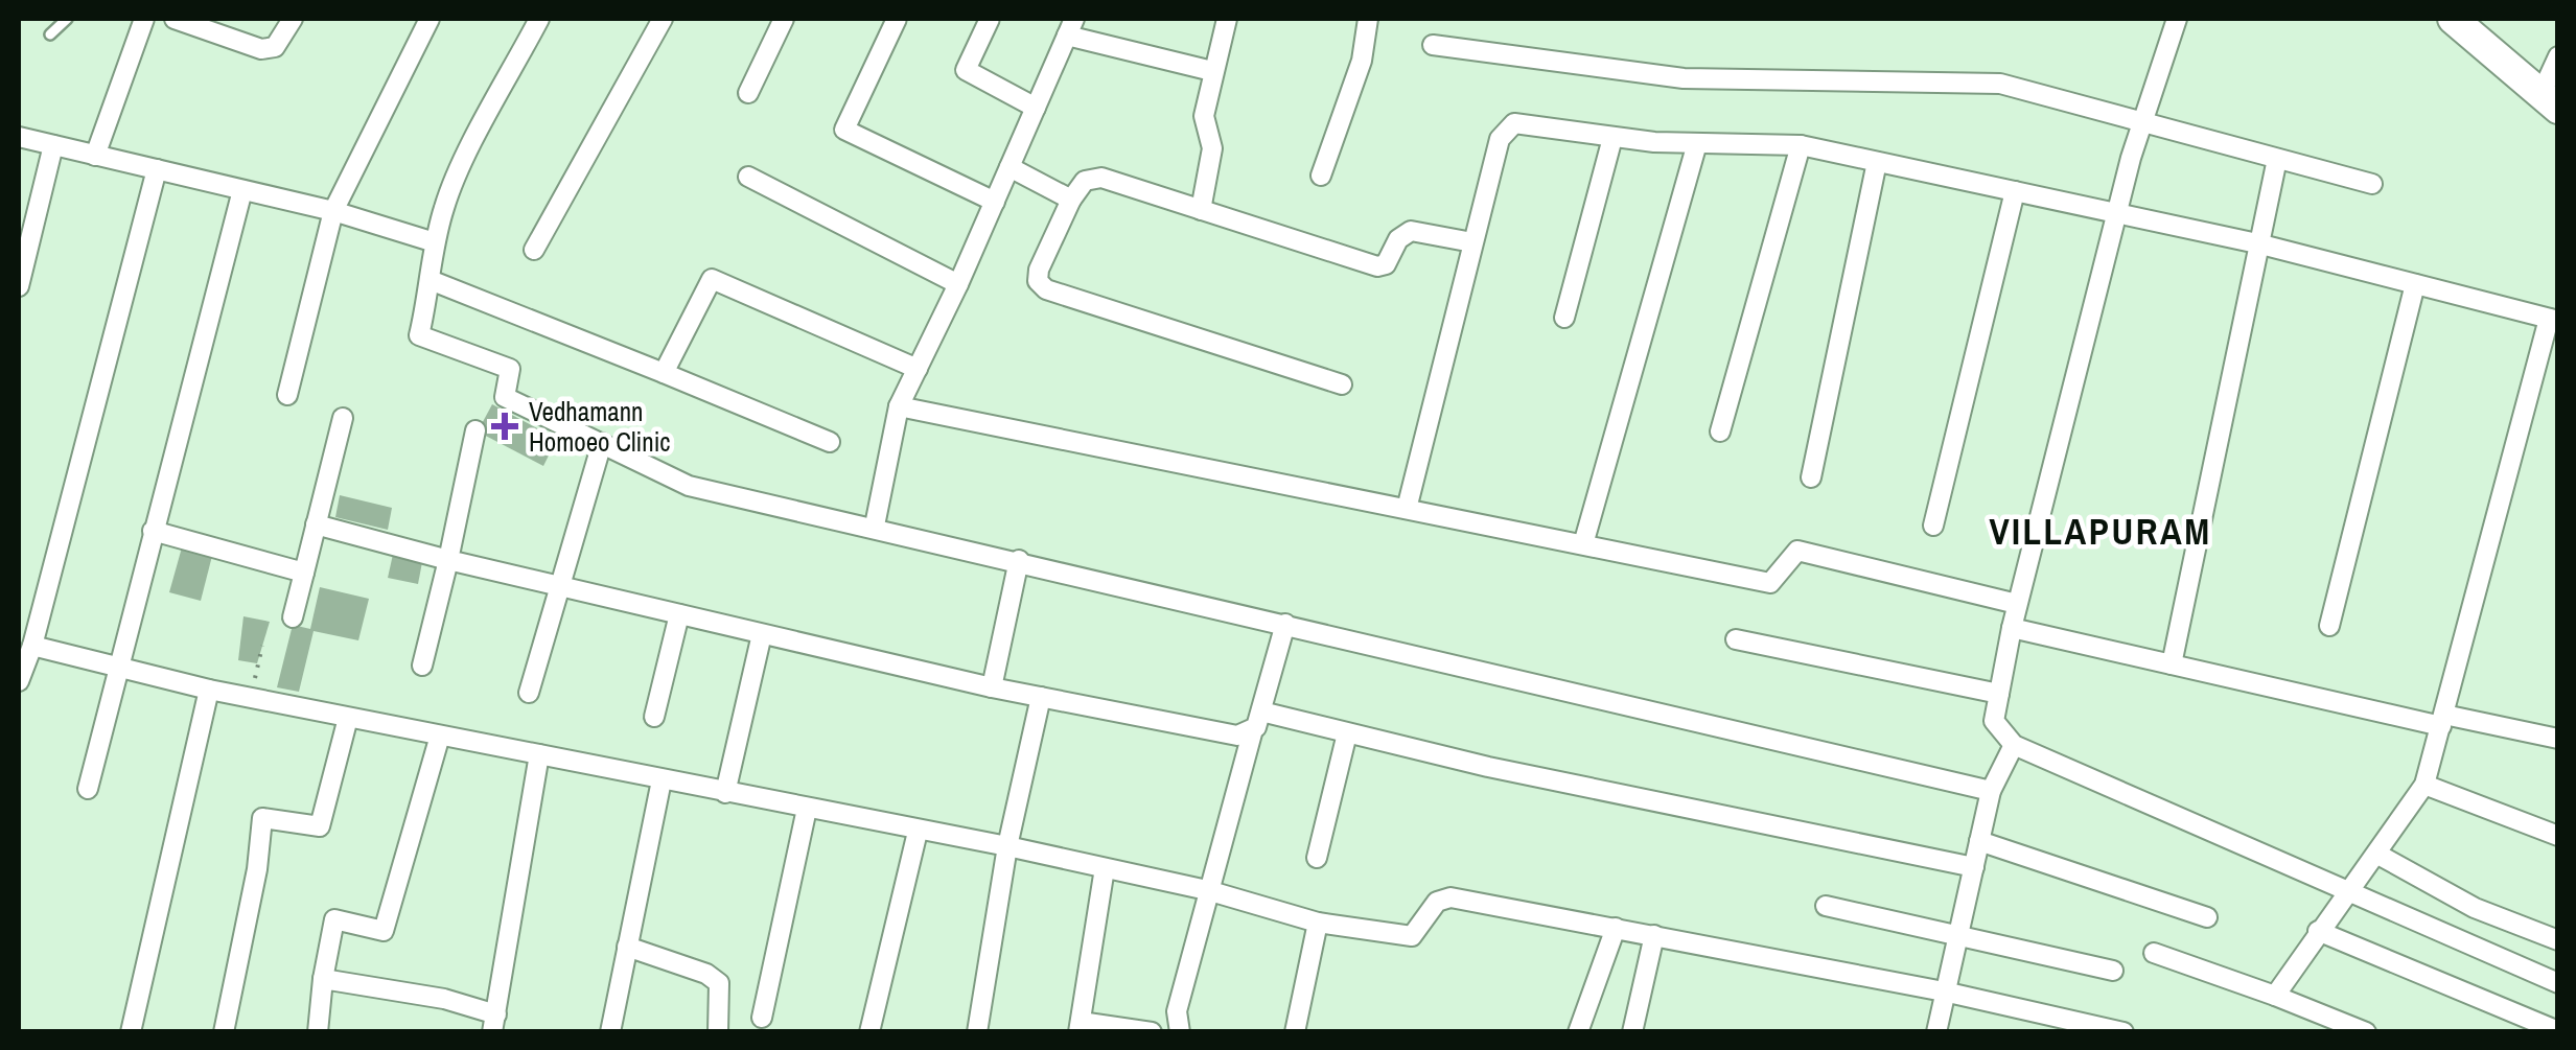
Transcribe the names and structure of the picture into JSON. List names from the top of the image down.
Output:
{
  "districts": ["VILLAPURAM"],
  "places": {
    "health": ["Vedhamann Homoeo Clinic"]
  }
}
